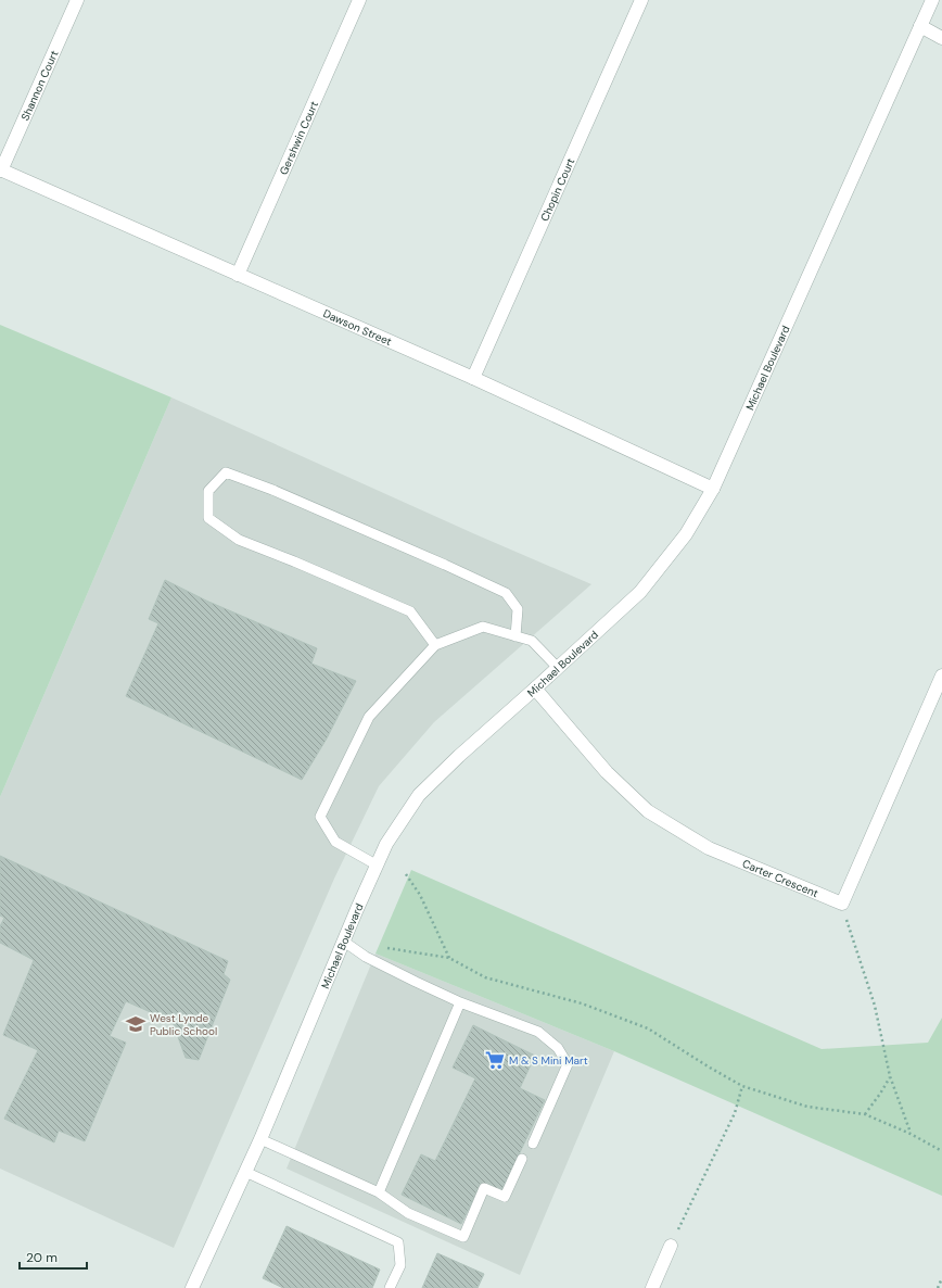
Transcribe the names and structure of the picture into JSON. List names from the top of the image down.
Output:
{
  "streets": {
    "street": [
      "Shannon Court",
      "Gershwin Court",
      "Chopin Court",
      "Dawson Street",
      "Michael Boulevard",
      "Carter Crescent"
    ]
  },
  "crossings": [
    ["Shannon Court", "Dawson Street"],
    ["Gershwin Court", "Dawson Street"],
    ["Chopin Court", "Dawson Street"],
    ["Dawson Street", "Michael Boulevard"],
    ["Michael Boulevard", "Carter Crescent"]
  ],
  "places": {
    "school or university": ["West Lynde Public School"],
    "supermarket": ["M & S Mini Mart"]
  },
  "scale_bar": "20 m"
}
